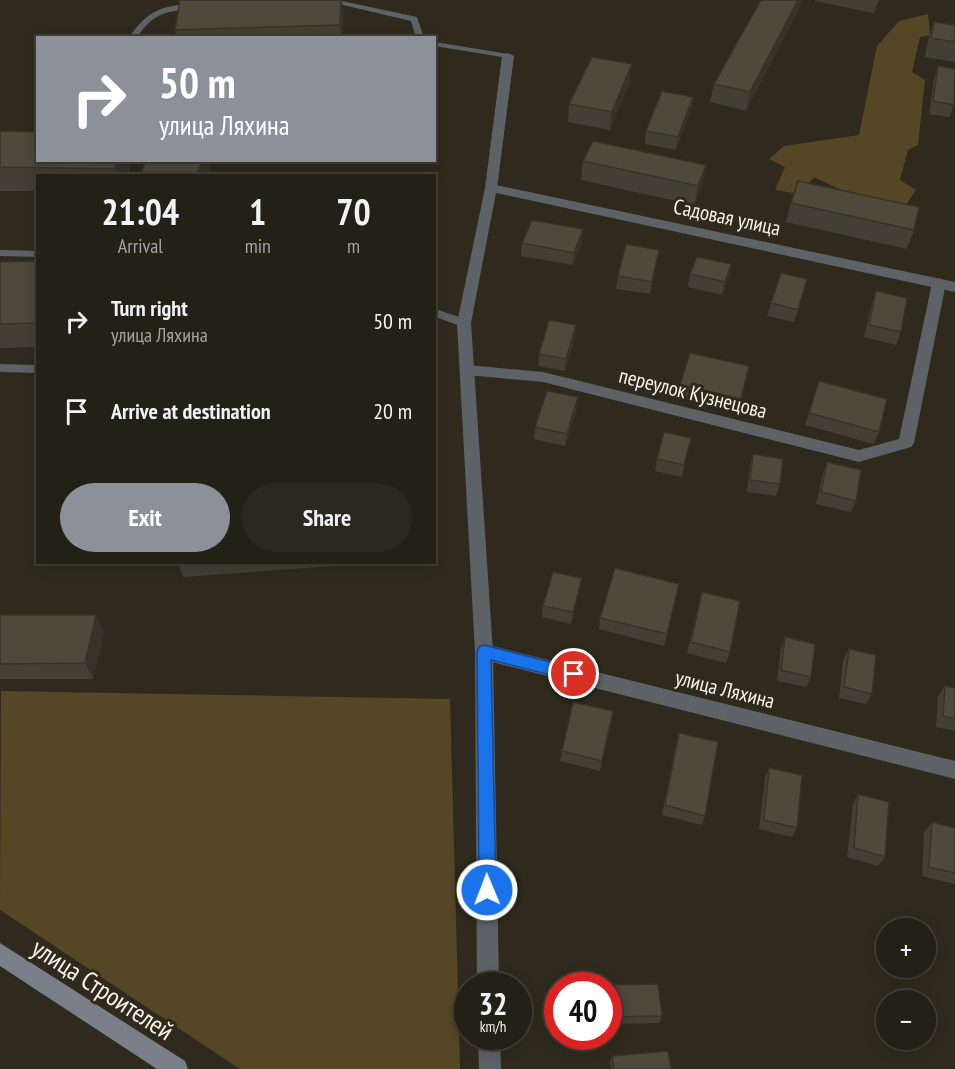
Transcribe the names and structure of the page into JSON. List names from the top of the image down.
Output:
{
  "streets": {
    "main road": ["улица Строителей"],
    "street": ["Садовая улица", "переулок Кузнецова", "улица Ляхина"]
  },
  "crossings": [
    ["Садовая улица", "переулок Кузнецова"]
  ],
  "page": {
    "turn": ["50 m", "улица Ляхина"],
    "eta": [
      "21:04",
      "Arrival",
      "1",
      "min",
      "70",
      "m"
    ],
    "list": [
      {
        "name": "Turn right",
        "note": "улица Ляхина",
        "value": "50 m"
      },
      {
        "name": "Arrive at destination",
        "value": "20 m"
      }
    ],
    "buttons": ["Exit", "Share"],
    "map_buttons": ["+", "−"],
    "speed": "32 km/h",
    "limit": "40"
  }
}
